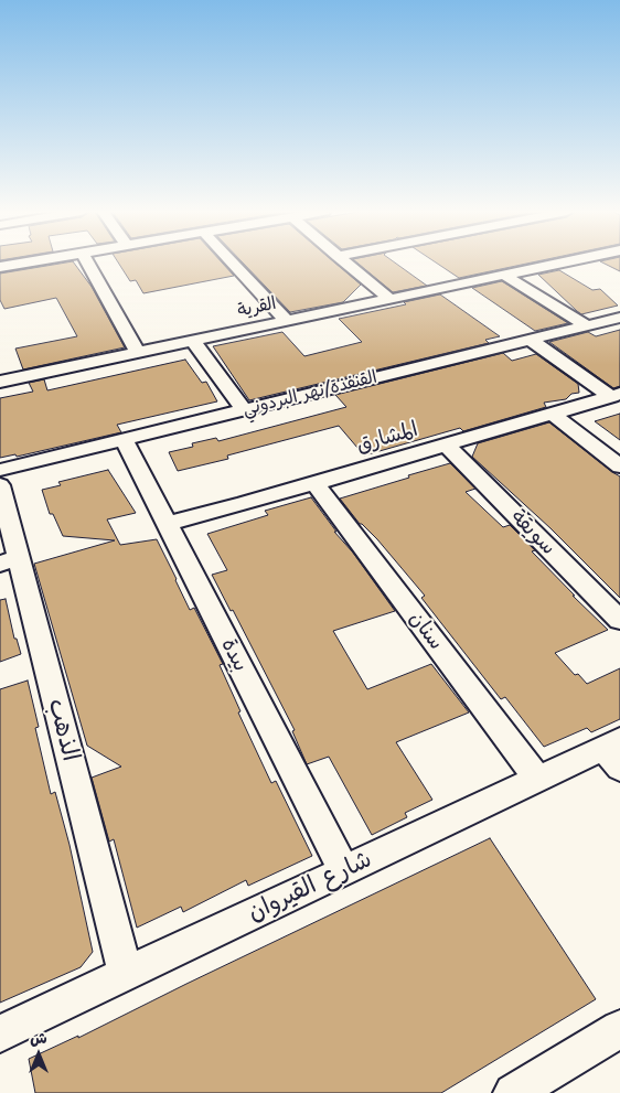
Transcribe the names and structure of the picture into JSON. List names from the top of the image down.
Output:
{
  "streets": {
    "street": [
      "القرية",
      "القنفذة/نهر البردوني",
      "المشارق",
      "سويقة",
      "سنان",
      "بيدة",
      "الذهب",
      "شارع القيروان"
    ]
  },
  "crossings": [
    ["القنفذة/نهر البردوني", "بيدة"],
    ["المشارق", "سويقة"],
    ["المشارق", "سنان"],
    ["المشارق", "بيدة"],
    ["سنان", "شارع القيروان"],
    ["بيدة", "شارع القيروان"],
    ["الذهب", "شارع القيروان"]
  ],
  "north": "top"
}
